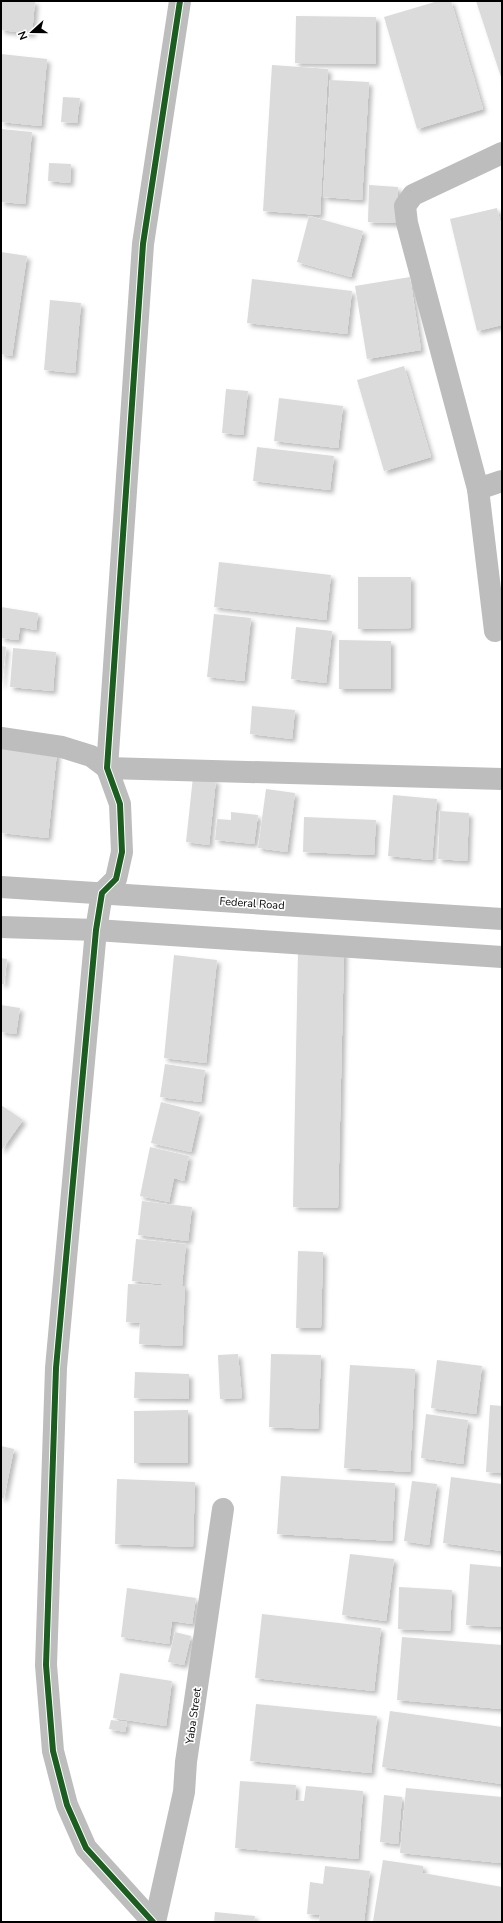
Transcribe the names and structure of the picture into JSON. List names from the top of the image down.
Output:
{
  "streets": {
    "street": ["Federal Road", "Yaba Street"]
  },
  "north": "left"
}
